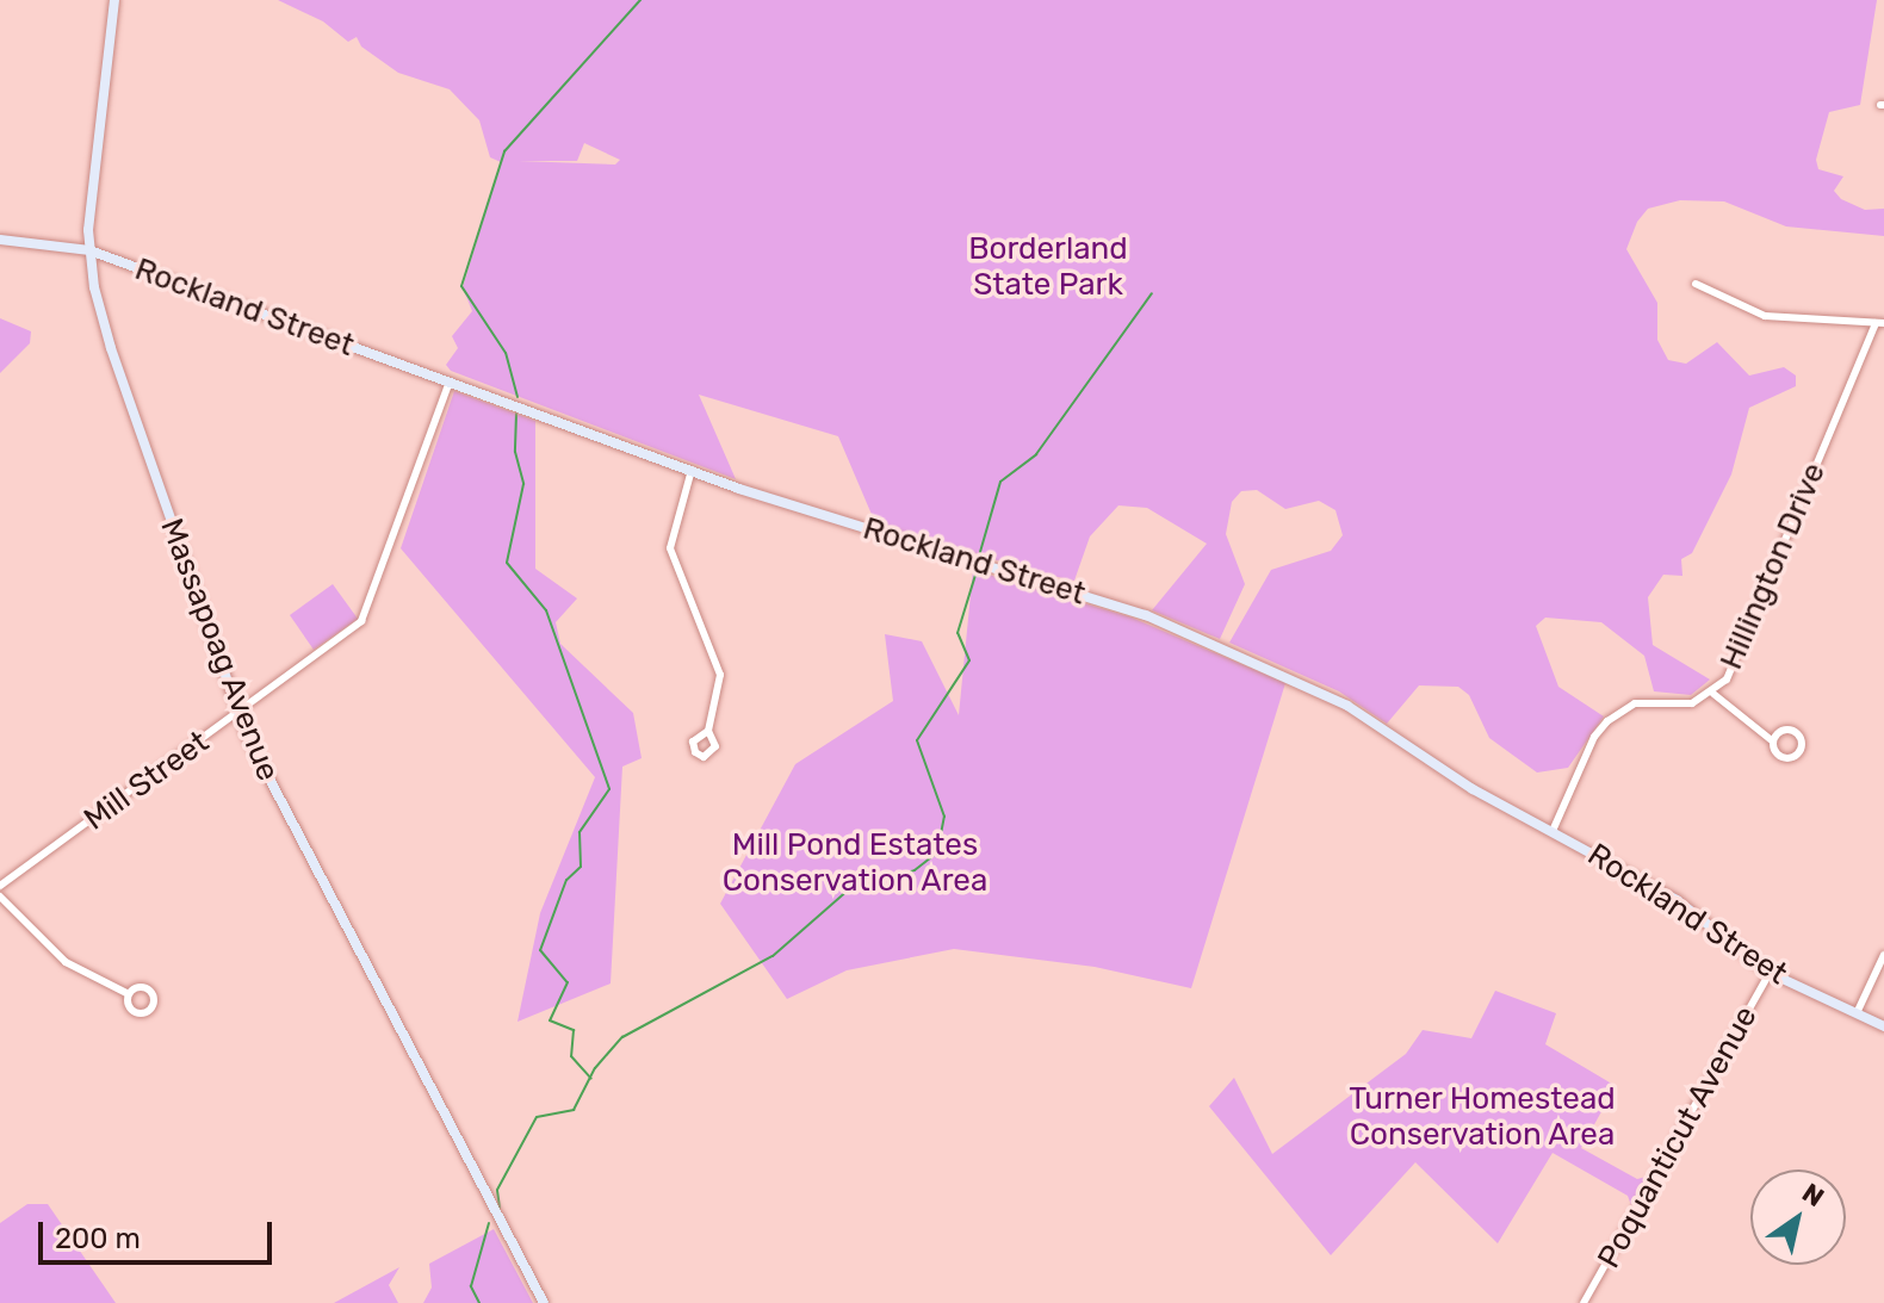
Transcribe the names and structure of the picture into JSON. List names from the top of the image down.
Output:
{
  "streets": {
    "street": [
      "Rockland Street",
      "Hillington Drive",
      "Massapoag Avenue",
      "Mill Street",
      "Poquanticut Avenue"
    ]
  },
  "crossings": [
    ["Rockland Street", "Hillington Drive"],
    ["Rockland Street", "Massapoag Avenue"],
    ["Rockland Street", "Mill Street"],
    ["Rockland Street", "Poquanticut Avenue"],
    ["Massapoag Avenue", "Mill Street"]
  ],
  "parks": ["Borderland State Park", "Mill Pond Estates Conservation Area", "Turner Homestead Conservation Area"],
  "scale_bar": "200 m",
  "north": "top right"
}
